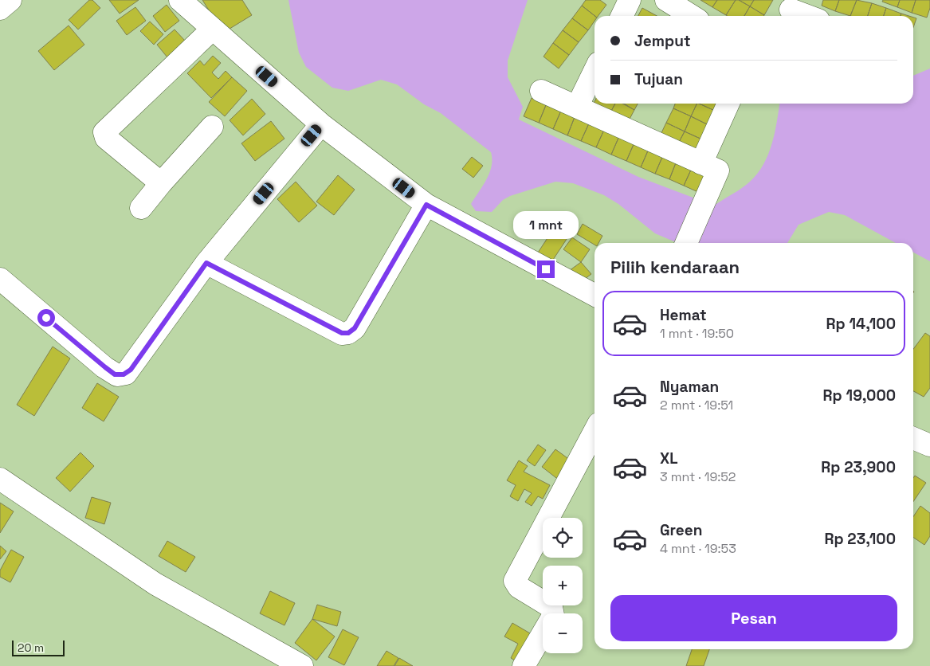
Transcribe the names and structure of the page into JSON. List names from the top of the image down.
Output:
{
  "scale_bar": "20 m",
  "page": {
    "banner": ["Jemput", "Tujuan"],
    "bubble": "1 mnt",
    "heading": "Pilih kendaraan",
    "list": [
      {
        "name": "Hemat",
        "note": "1 mnt · 19:50",
        "value": "Rp 14,100"
      },
      {
        "name": "Nyaman",
        "note": "2 mnt · 19:51",
        "value": "Rp 19,000"
      },
      {
        "name": "XL",
        "note": "3 mnt · 19:52",
        "value": "Rp 23,900"
      },
      {
        "name": "Green",
        "note": "4 mnt · 19:53",
        "value": "Rp 23,100"
      }
    ],
    "map_buttons": ["+", "−"],
    "buttons": "Pesan",
    "scale": "20 m"
  }
}
